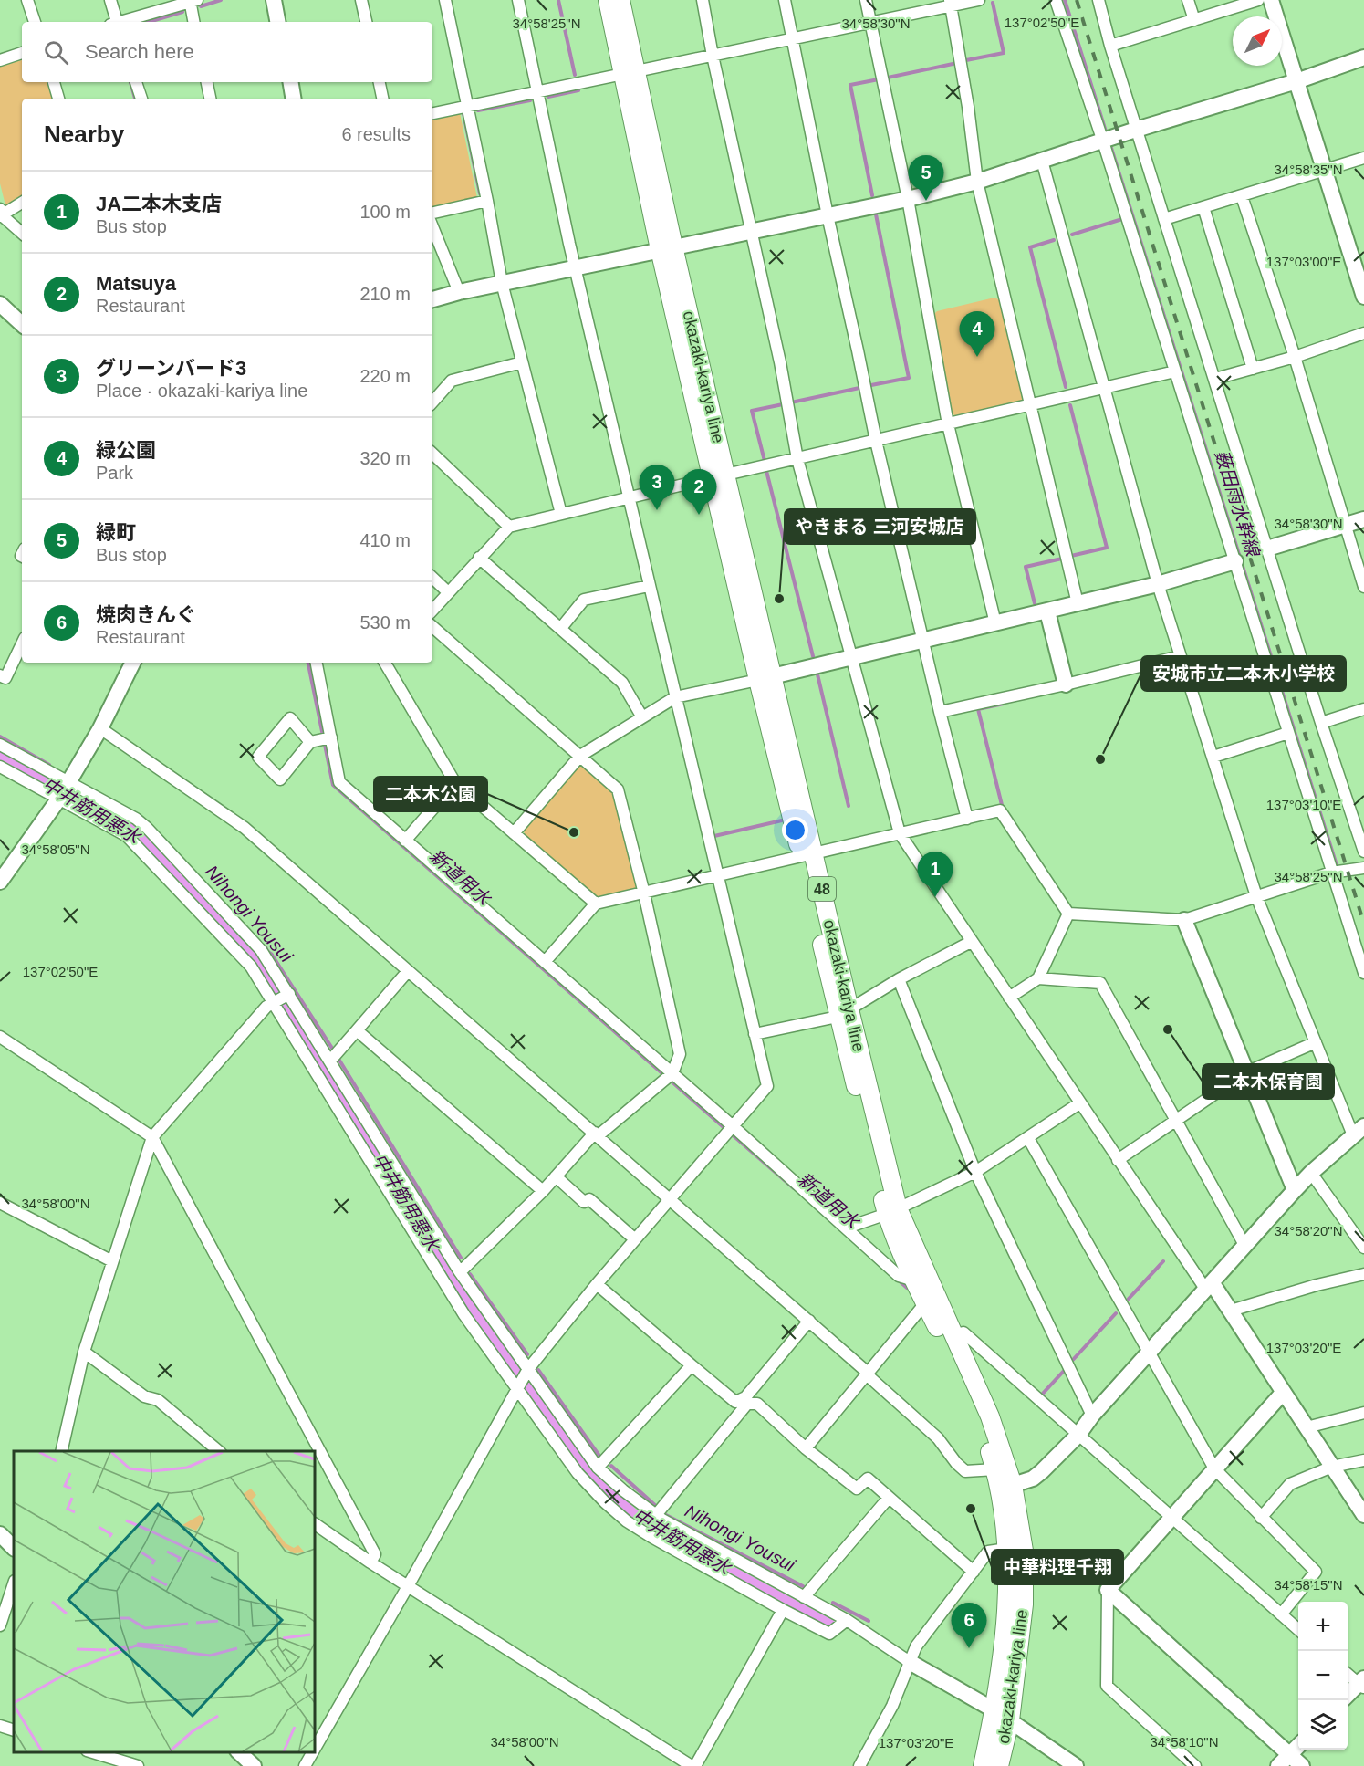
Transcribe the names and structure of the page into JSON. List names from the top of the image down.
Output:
{
  "streets": {
    "main road": ["okazaki-kariya line", "48"]
  },
  "water": [
    "薮田雨水幹線",
    "中井筋用悪水",
    "新道用水",
    "Nihongi Yousui"
  ],
  "places": [
    "やきまる 三河安城店",
    "安城市立二本木小学校",
    "二本木公園",
    "二本木保育園",
    "中華料理千翔"
  ],
  "north": "top right",
  "page": {
    "search": "Search here",
    "heading": ["Nearby", "6 results"],
    "pins": [
      "5",
      "4",
      "3",
      "2",
      "1",
      "6"
    ],
    "list": [
      {
        "mark": "1",
        "name": "JA二本木支店",
        "note": "Bus stop",
        "value": "100 m"
      },
      {
        "mark": "2",
        "name": "Matsuya",
        "note": "Restaurant",
        "value": "210 m"
      },
      {
        "mark": "3",
        "name": "グリーンバード3",
        "note": "Place · okazaki-kariya line",
        "value": "220 m"
      },
      {
        "mark": "4",
        "name": "緑公園",
        "note": "Park",
        "value": "320 m"
      },
      {
        "mark": "5",
        "name": "緑町",
        "note": "Bus stop",
        "value": "410 m"
      },
      {
        "mark": "6",
        "name": "焼肉きんぐ",
        "note": "Restaurant",
        "value": "530 m"
      }
    ],
    "map_buttons": ["+", "−"]
  },
  "coordinates": [
    "137°02'50\"E",
    "34°58'25\"N",
    "34°58'30\"N",
    "34°58'35\"N",
    "137°03'00\"E",
    "137°03'10\"E",
    "34°58'05\"N",
    "34°58'00\"N",
    "34°58'20\"N",
    "137°03'20\"E",
    "34°58'15\"N",
    "34°58'10\"N"
  ]
}
